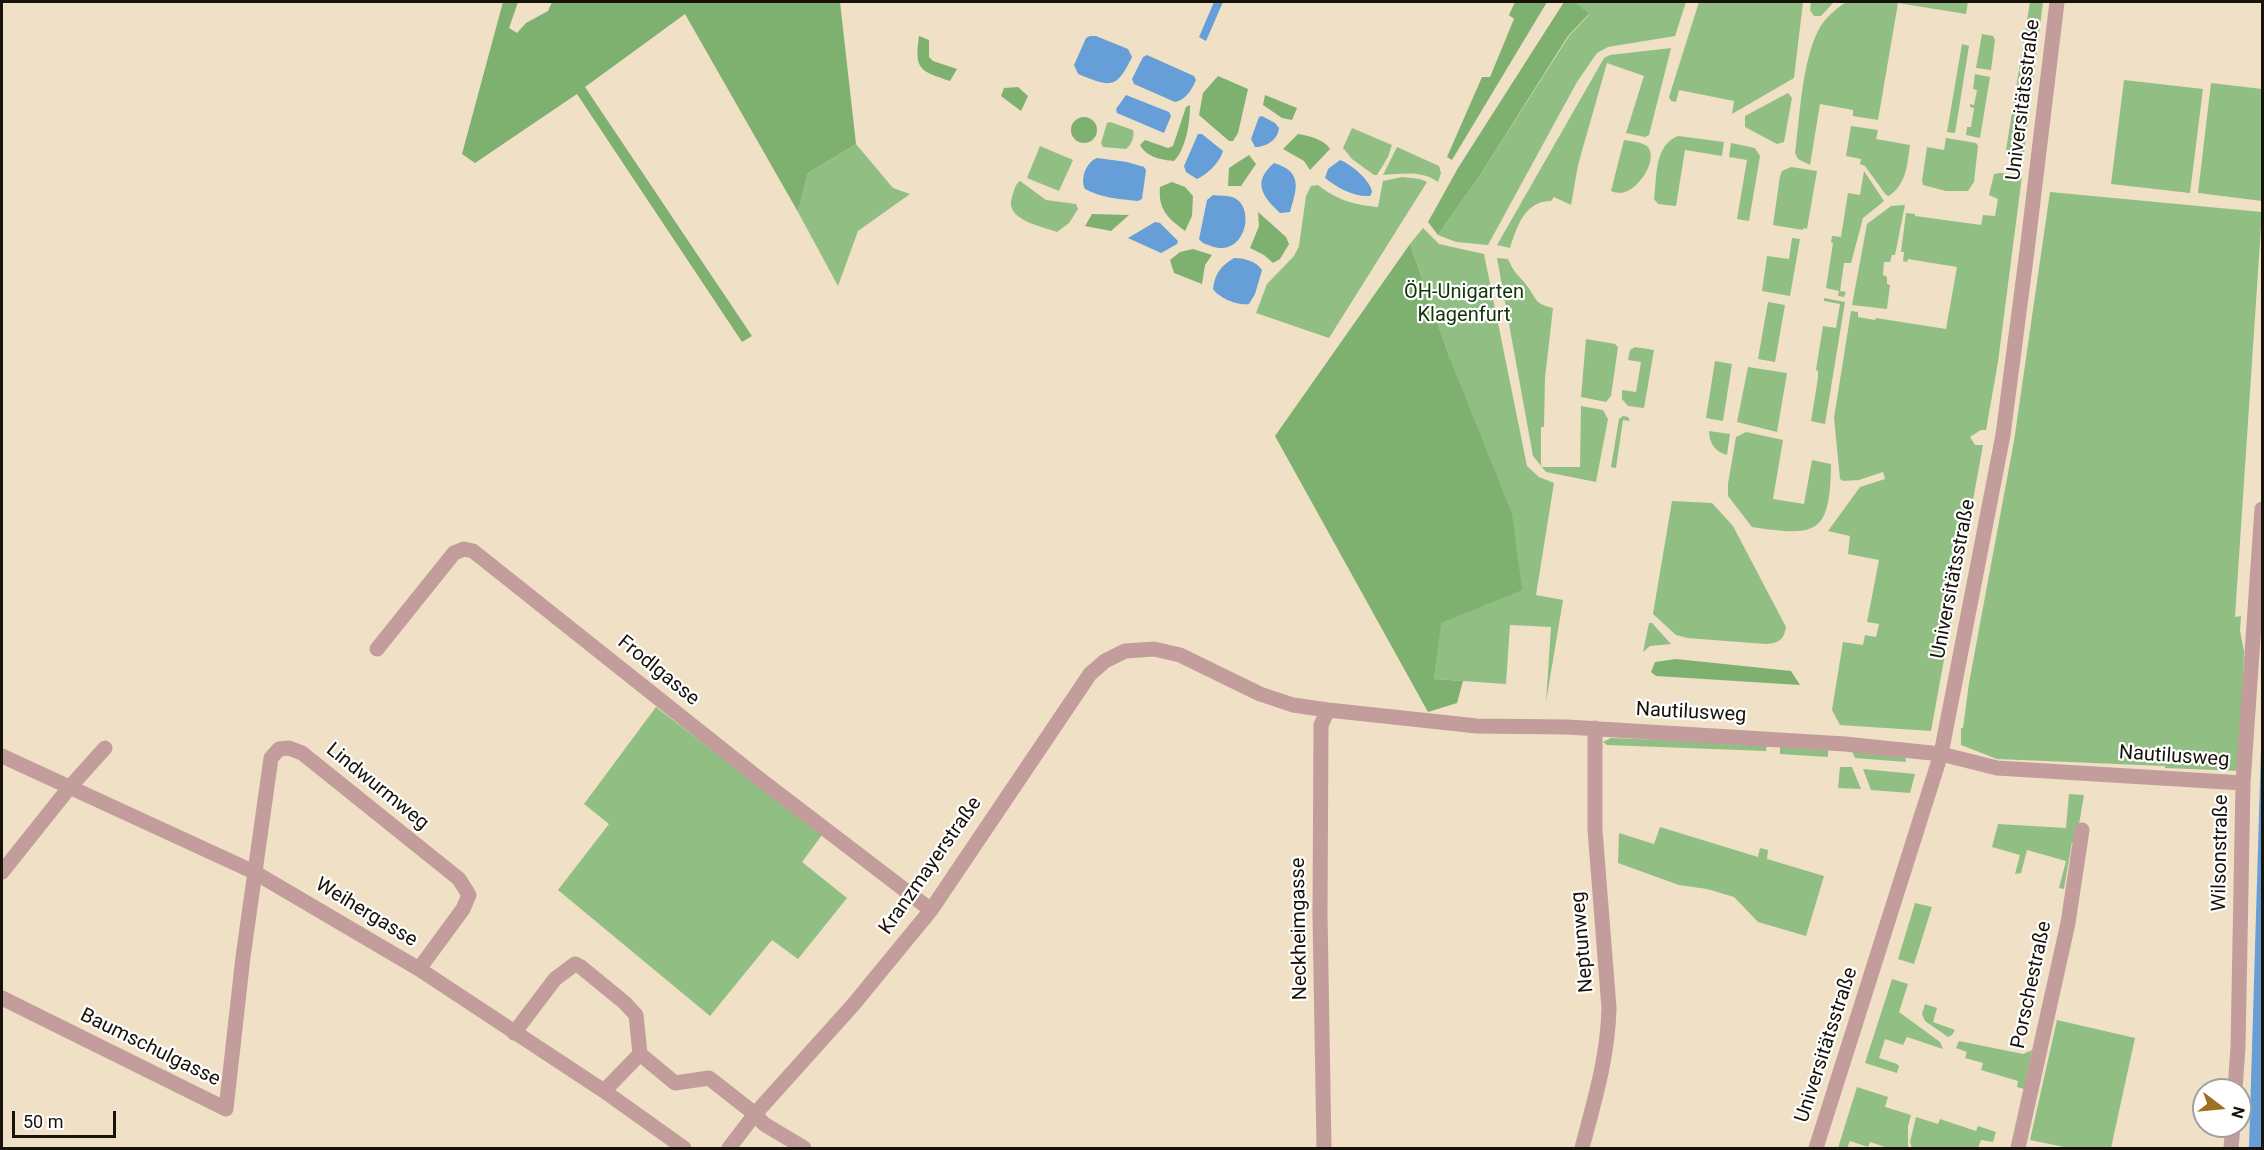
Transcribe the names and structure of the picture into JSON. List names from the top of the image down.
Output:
{
  "streets": {
    "street": [
      "Universitätsstraße",
      "Frodlgasse",
      "Nautilusweg",
      "Lindwurmweg",
      "Wilsonstraße",
      "Kranzmayerstraße",
      "Weihergasse",
      "Neckheimgasse",
      "Neptunweg",
      "Porschestraße",
      "Baumschulgasse"
    ]
  },
  "crossings": [
    ["Universitätsstraße", "Nautilusweg"],
    ["Frodlgasse", "Kranzmayerstraße"],
    ["Nautilusweg", "Wilsonstraße"],
    ["Nautilusweg", "Kranzmayerstraße"],
    ["Nautilusweg", "Neckheimgasse"],
    ["Nautilusweg", "Neptunweg"],
    ["Lindwurmweg", "Weihergasse"],
    ["Lindwurmweg", "Baumschulgasse"],
    ["Weihergasse", "Baumschulgasse"]
  ],
  "parks": ["ÖH-Unigarten Klagenfurt"],
  "scale_bar": "50 m",
  "north": "right"
}
